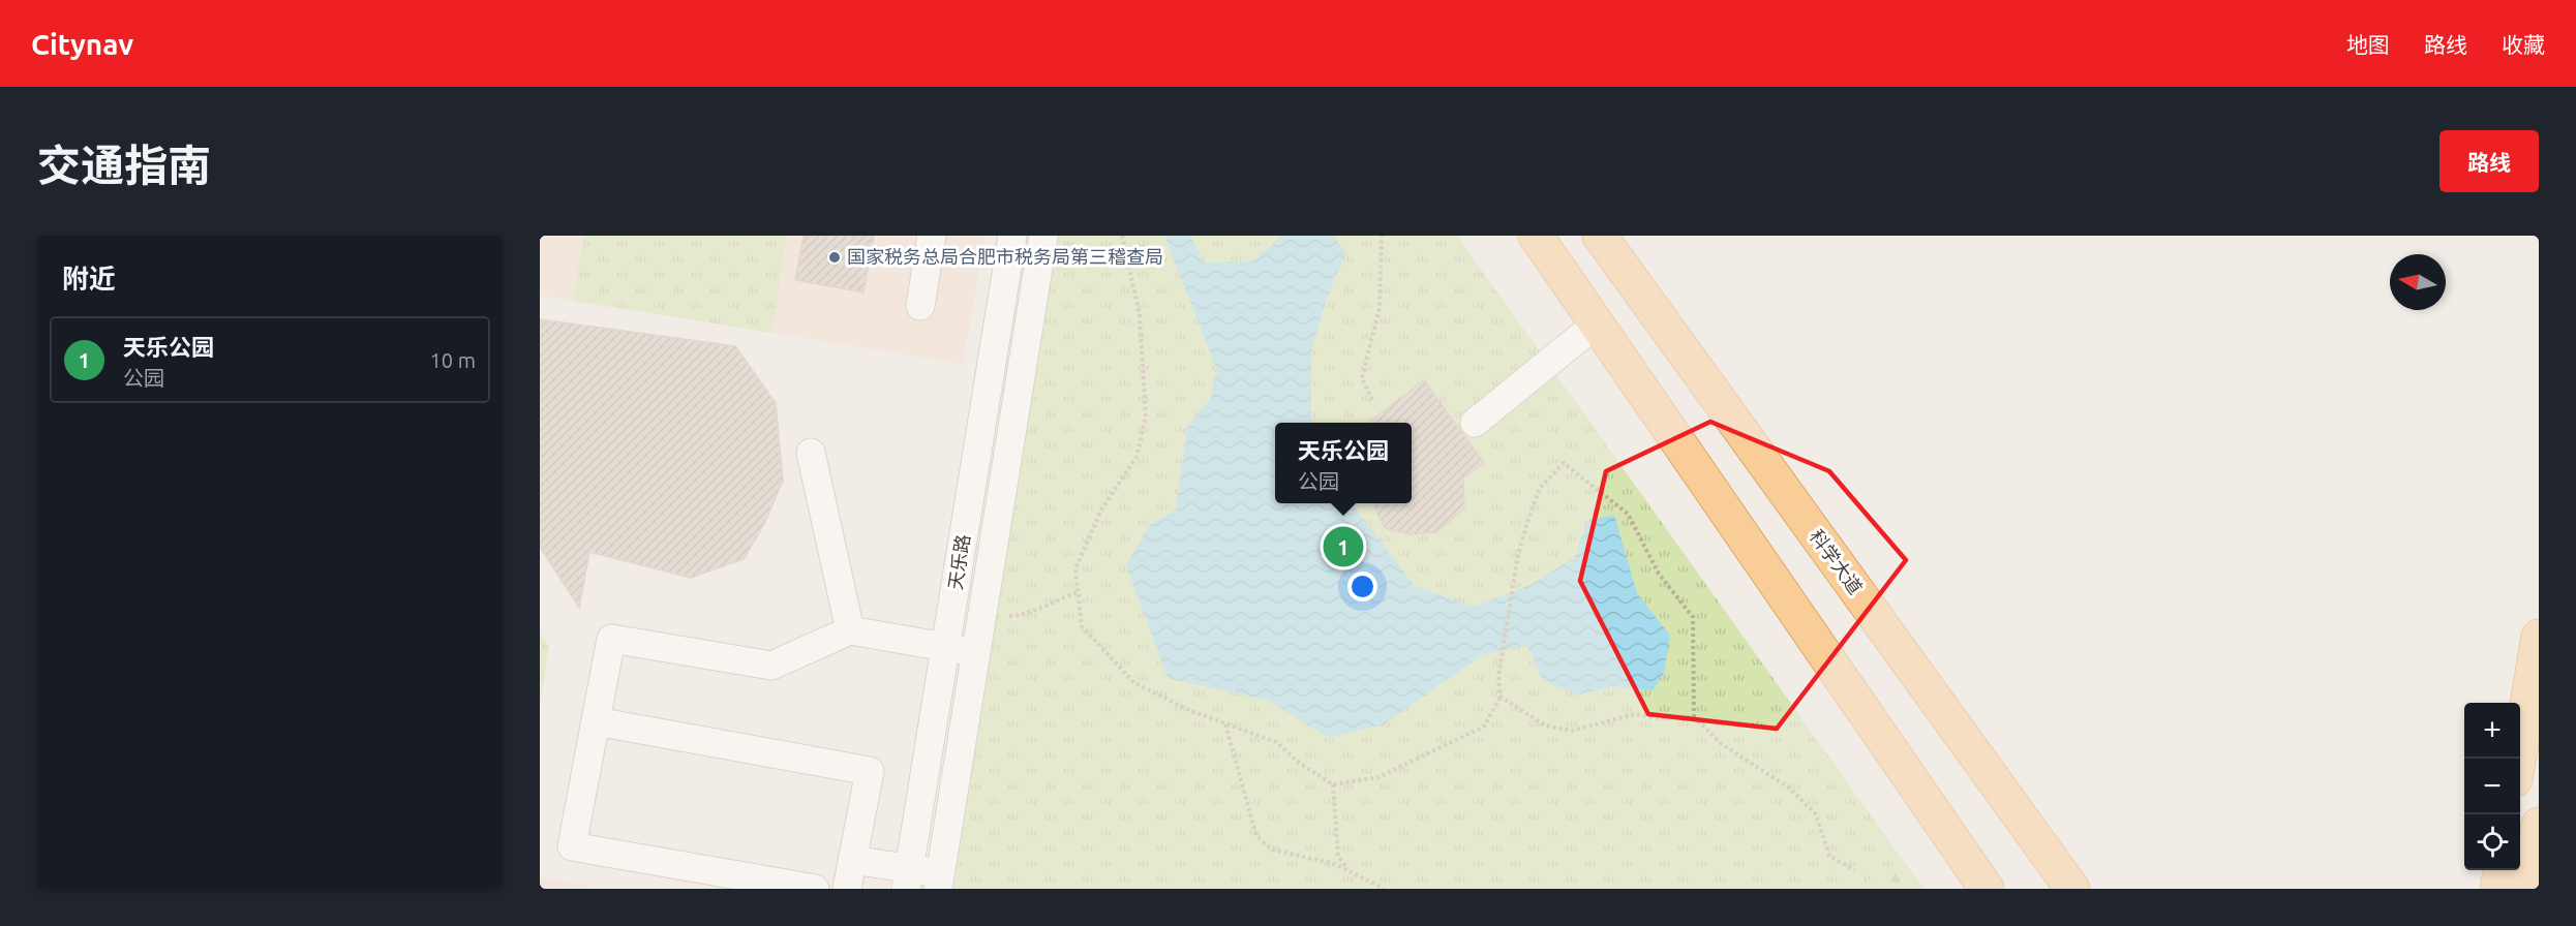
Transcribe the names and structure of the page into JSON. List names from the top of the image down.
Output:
{
  "streets": {
    "main road": ["科学大道"],
    "street": ["天乐路"]
  },
  "places": ["国家税务总局合肥市税务局第三稽查局"],
  "north": "left",
  "page": {
    "header": "Citynav",
    "nav": ["地图", "路线", "收藏"],
    "title": "交通指南",
    "buttons": "路线",
    "heading": "附近",
    "list": [
      {
        "mark": "1",
        "name": "天乐公园",
        "note": "公园",
        "value": "10 m"
      }
    ],
    "popup": ["天乐公园", "公园"],
    "pins": "1",
    "map_buttons": ["+", "−"]
  }
}
